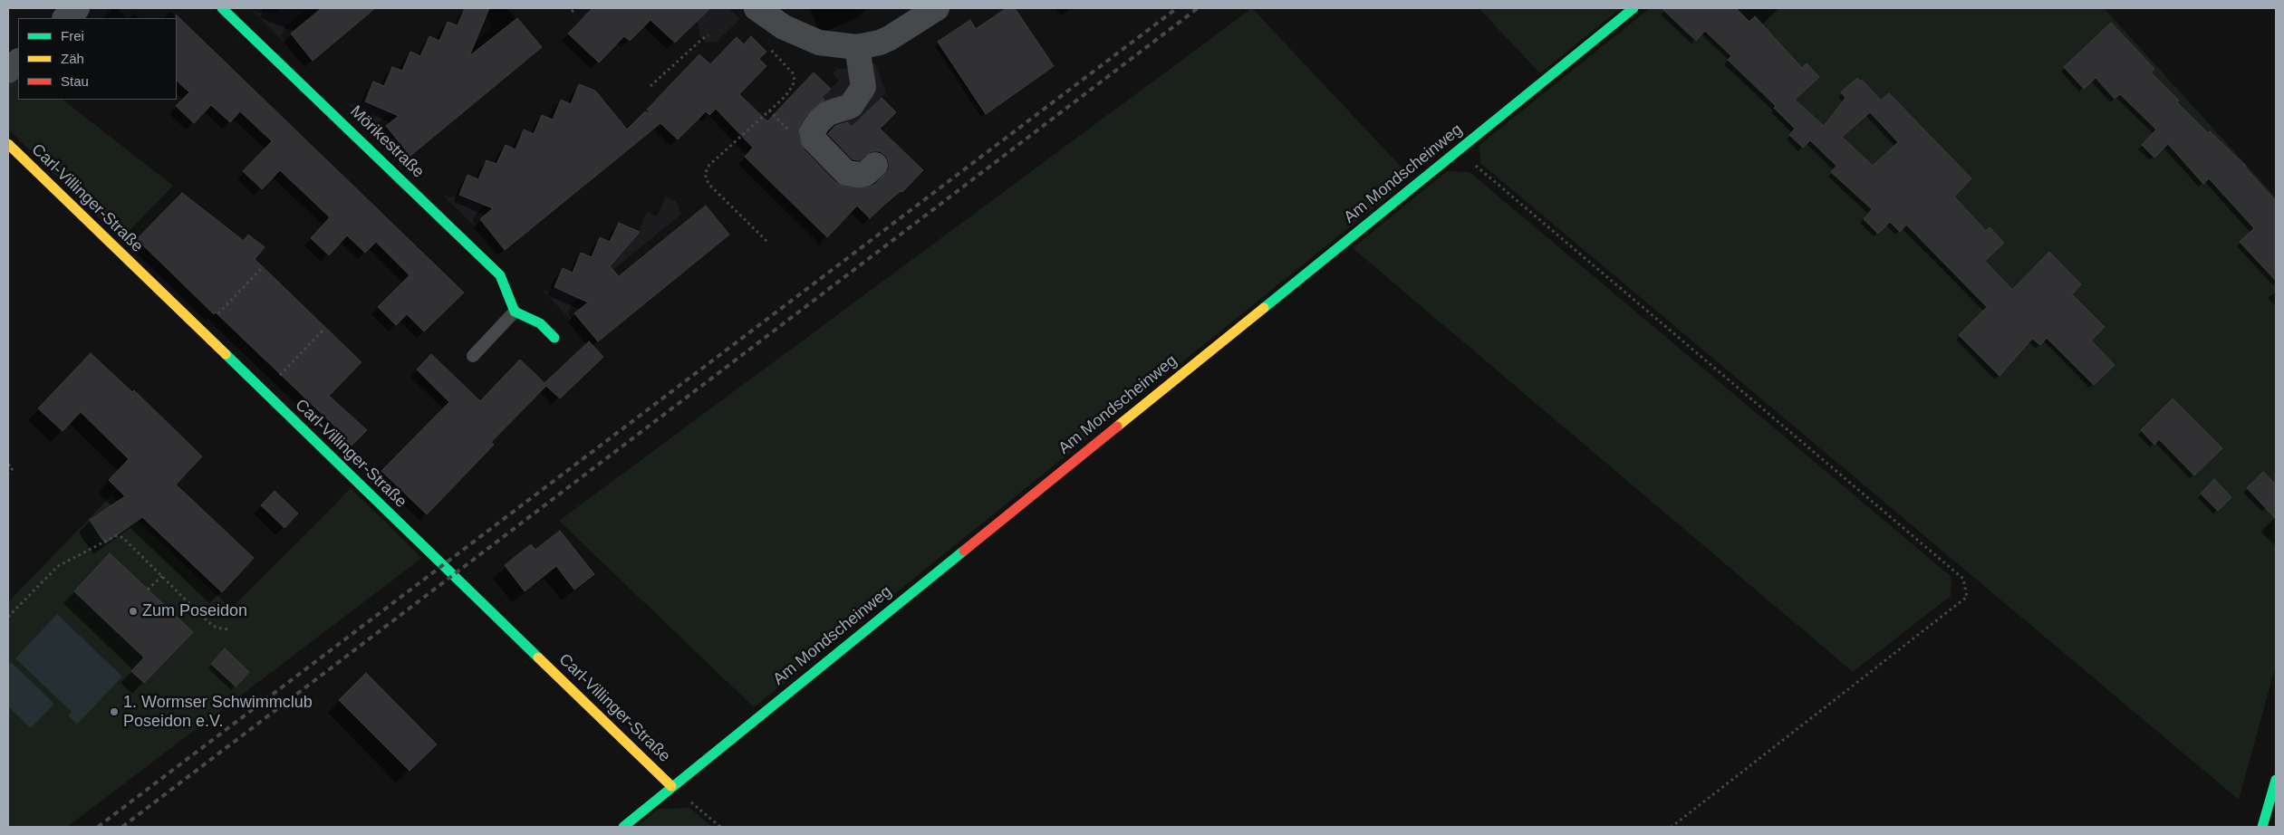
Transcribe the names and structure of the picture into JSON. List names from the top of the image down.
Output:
{
  "streets": {
    "street": ["Mörikestraße", "Am Mondscheinweg", "Carl-Villinger-Straße"]
  },
  "crossings": [
    ["Am Mondscheinweg", "Carl-Villinger-Straße"]
  ],
  "places": ["Zum Poseidon", "1. Wormser Schwimmclub Poseidon e.V."],
  "legend": ["Frei", "Zäh", "Stau"]
}
